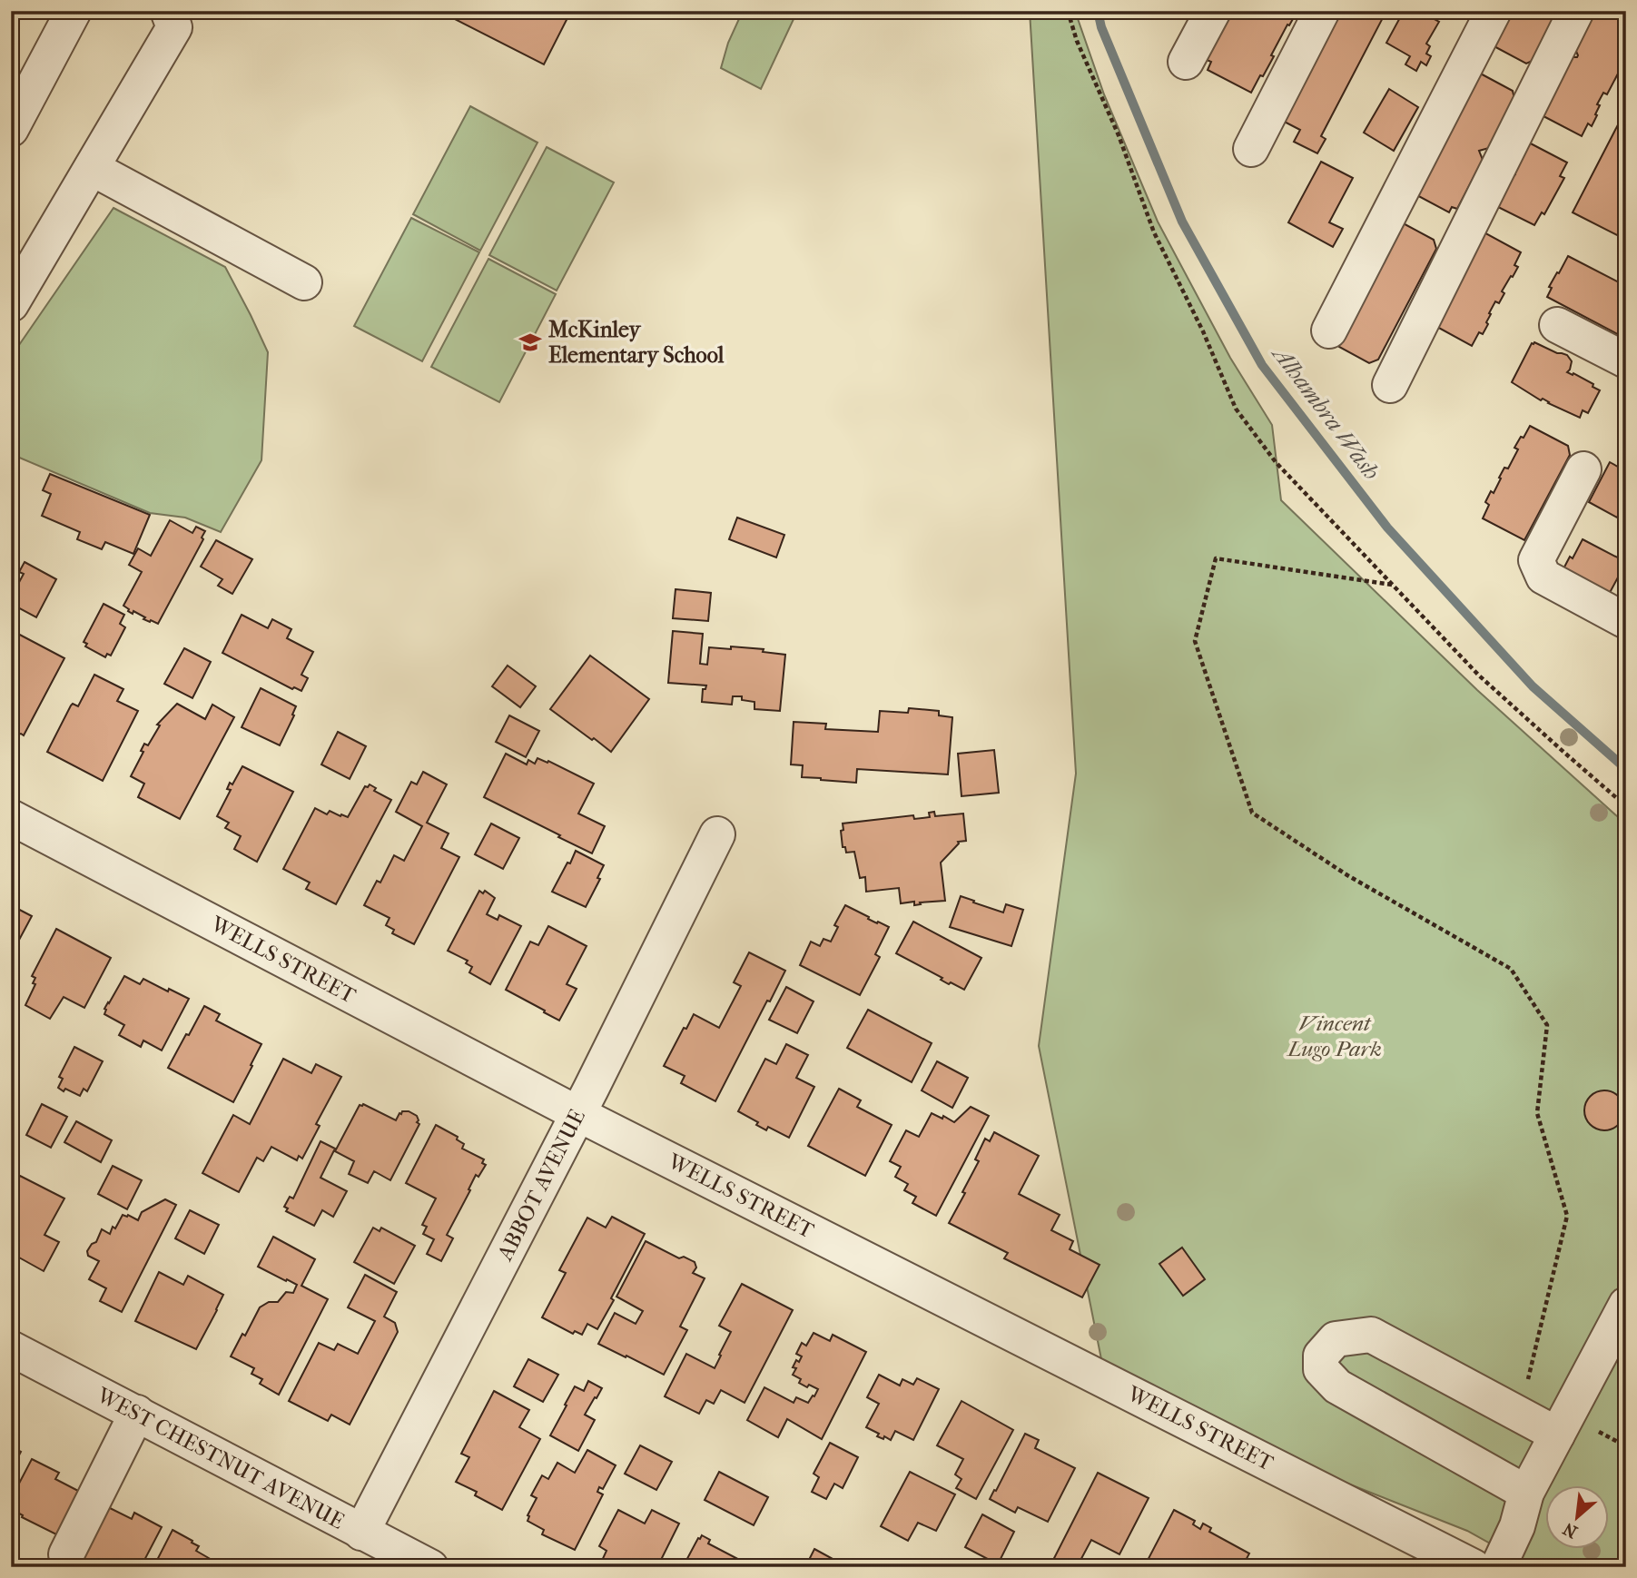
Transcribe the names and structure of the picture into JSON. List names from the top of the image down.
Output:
{
  "streets": {
    "street": ["WELLS STREET", "ABBOT AVENUE", "WEST CHESTNUT AVENUE"]
  },
  "crossings": [
    ["WELLS STREET", "ABBOT AVENUE"],
    ["ABBOT AVENUE", "WEST CHESTNUT AVENUE"]
  ],
  "water": ["Alhambra Wash"],
  "parks": ["Vincent Lugo Park"],
  "places": {
    "school or university": ["McKinley Elementary School"]
  },
  "north": "bottom left"
}
